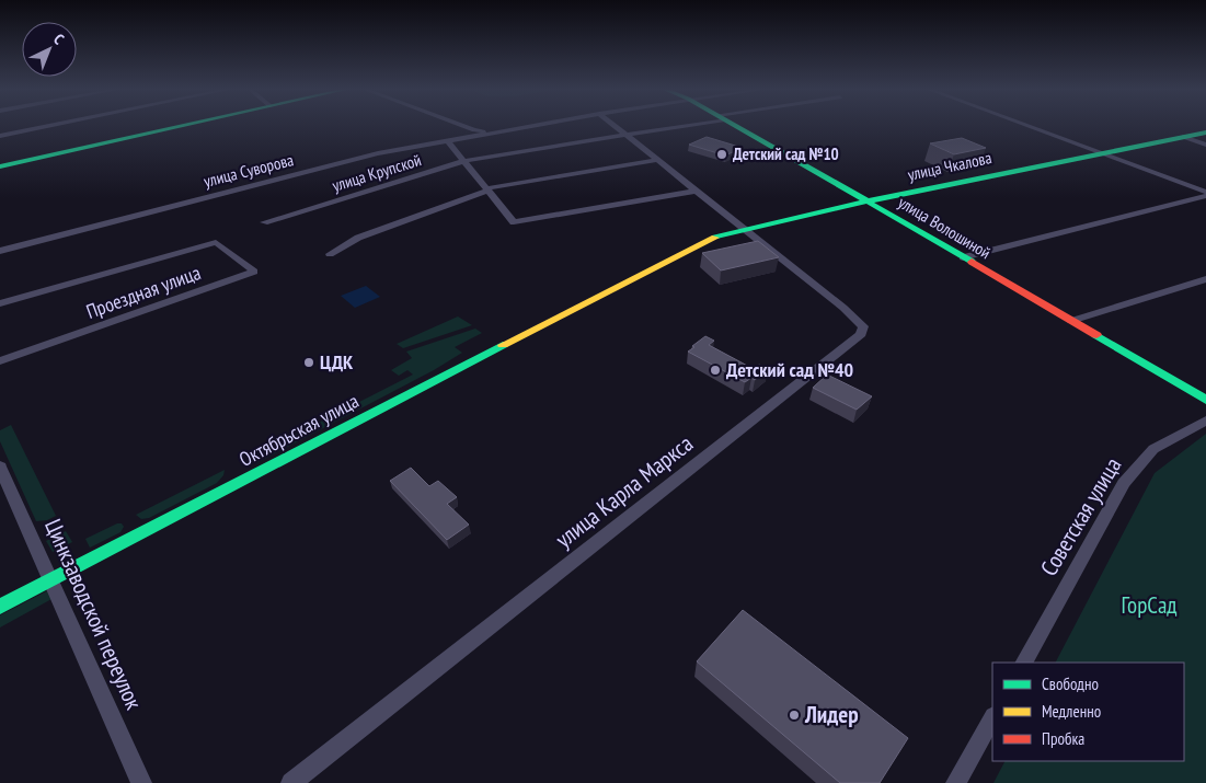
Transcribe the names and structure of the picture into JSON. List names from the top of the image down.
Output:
{
  "streets": {
    "street": [
      "улица Чкалова",
      "улица Суворова",
      "улица Крупской",
      "улица Волошиной",
      "Проездная улица",
      "Октябрьская улица",
      "улица Карла Маркса",
      "Советская улица",
      "Цинкзаводской переулок"
    ]
  },
  "crossings": [
    ["улица Чкалова", "улица Волошиной"],
    ["улица Чкалова", "Октябрьская улица"],
    ["улица Чкалова", "улица Карла Маркса"],
    ["Октябрьская улица", "Цинкзаводской переулок"]
  ],
  "parks": ["ГорСад"],
  "places": [
    "Детский сад №10",
    "ЦДК",
    "Детский сад №40",
    "Лидер"
  ],
  "legend": ["Свободно", "Медленно", "Пробка"],
  "north": "top right"
}
